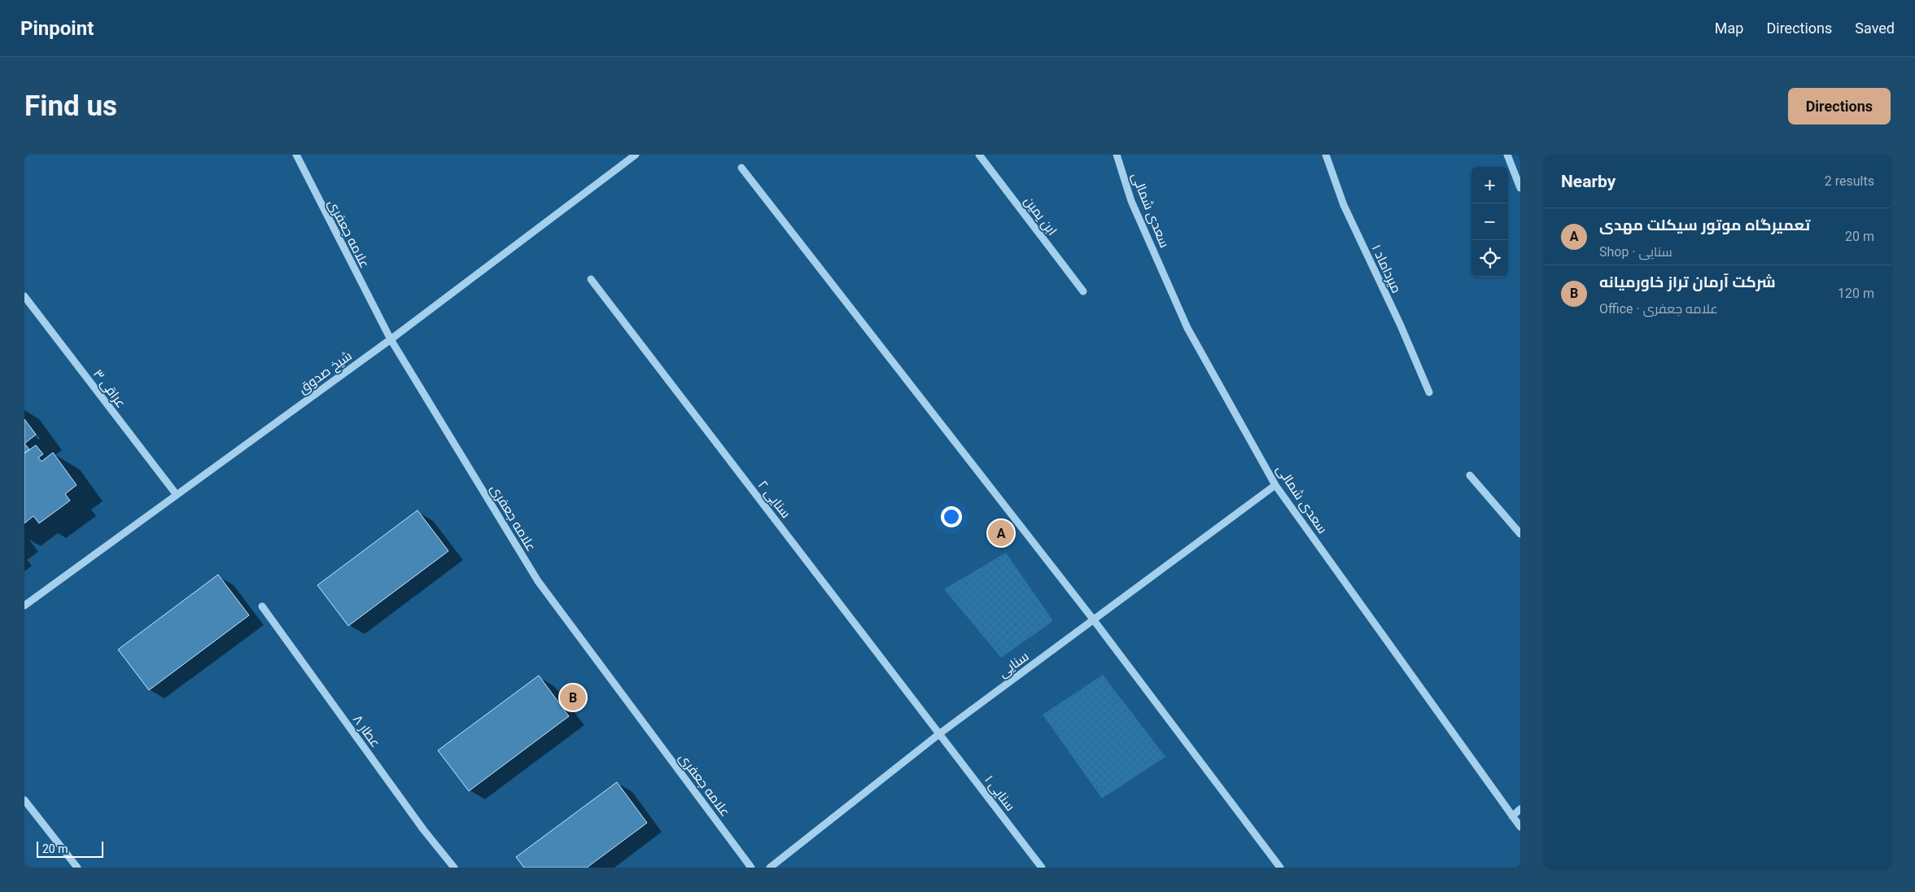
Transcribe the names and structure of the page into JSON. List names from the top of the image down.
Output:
{
  "streets": {
    "street": [
      "سعدی شمالی",
      "ابن یمین",
      "علامه جعفری",
      "میرداماد ۱",
      "شیخ صدوق",
      "عراقی ۳",
      "سنایی ۲",
      "سنایی",
      "عطار ۸",
      "سنایی ۱"
    ]
  },
  "crossings": [
    ["سعدی شمالی", "سنایی"],
    ["علامه جعفری", "شیخ صدوق"],
    ["شیخ صدوق", "عراقی ۳"],
    ["سنایی ۲", "سنایی"],
    ["سنایی ۲", "سنایی ۱"],
    ["سنایی", "سنایی ۱"]
  ],
  "scale_bar": "20 m",
  "page": {
    "header": "Pinpoint",
    "nav": ["Map", "Directions", "Saved"],
    "buttons": "Directions",
    "title": "Find us",
    "heading": ["Nearby", "2 results"],
    "map_buttons": ["+", "−"],
    "list": [
      {
        "mark": "A",
        "name": "تعمیرگاه موتور سیکلت مهدی",
        "note": "Shop · سنایی",
        "value": "20 m"
      },
      {
        "mark": "B",
        "name": "شرکت آرمان تراز خاورمیانه",
        "note": "Office · علامه جعفری",
        "value": "120 m"
      }
    ],
    "pins": ["A", "B"],
    "scale": "20 m"
  }
}
